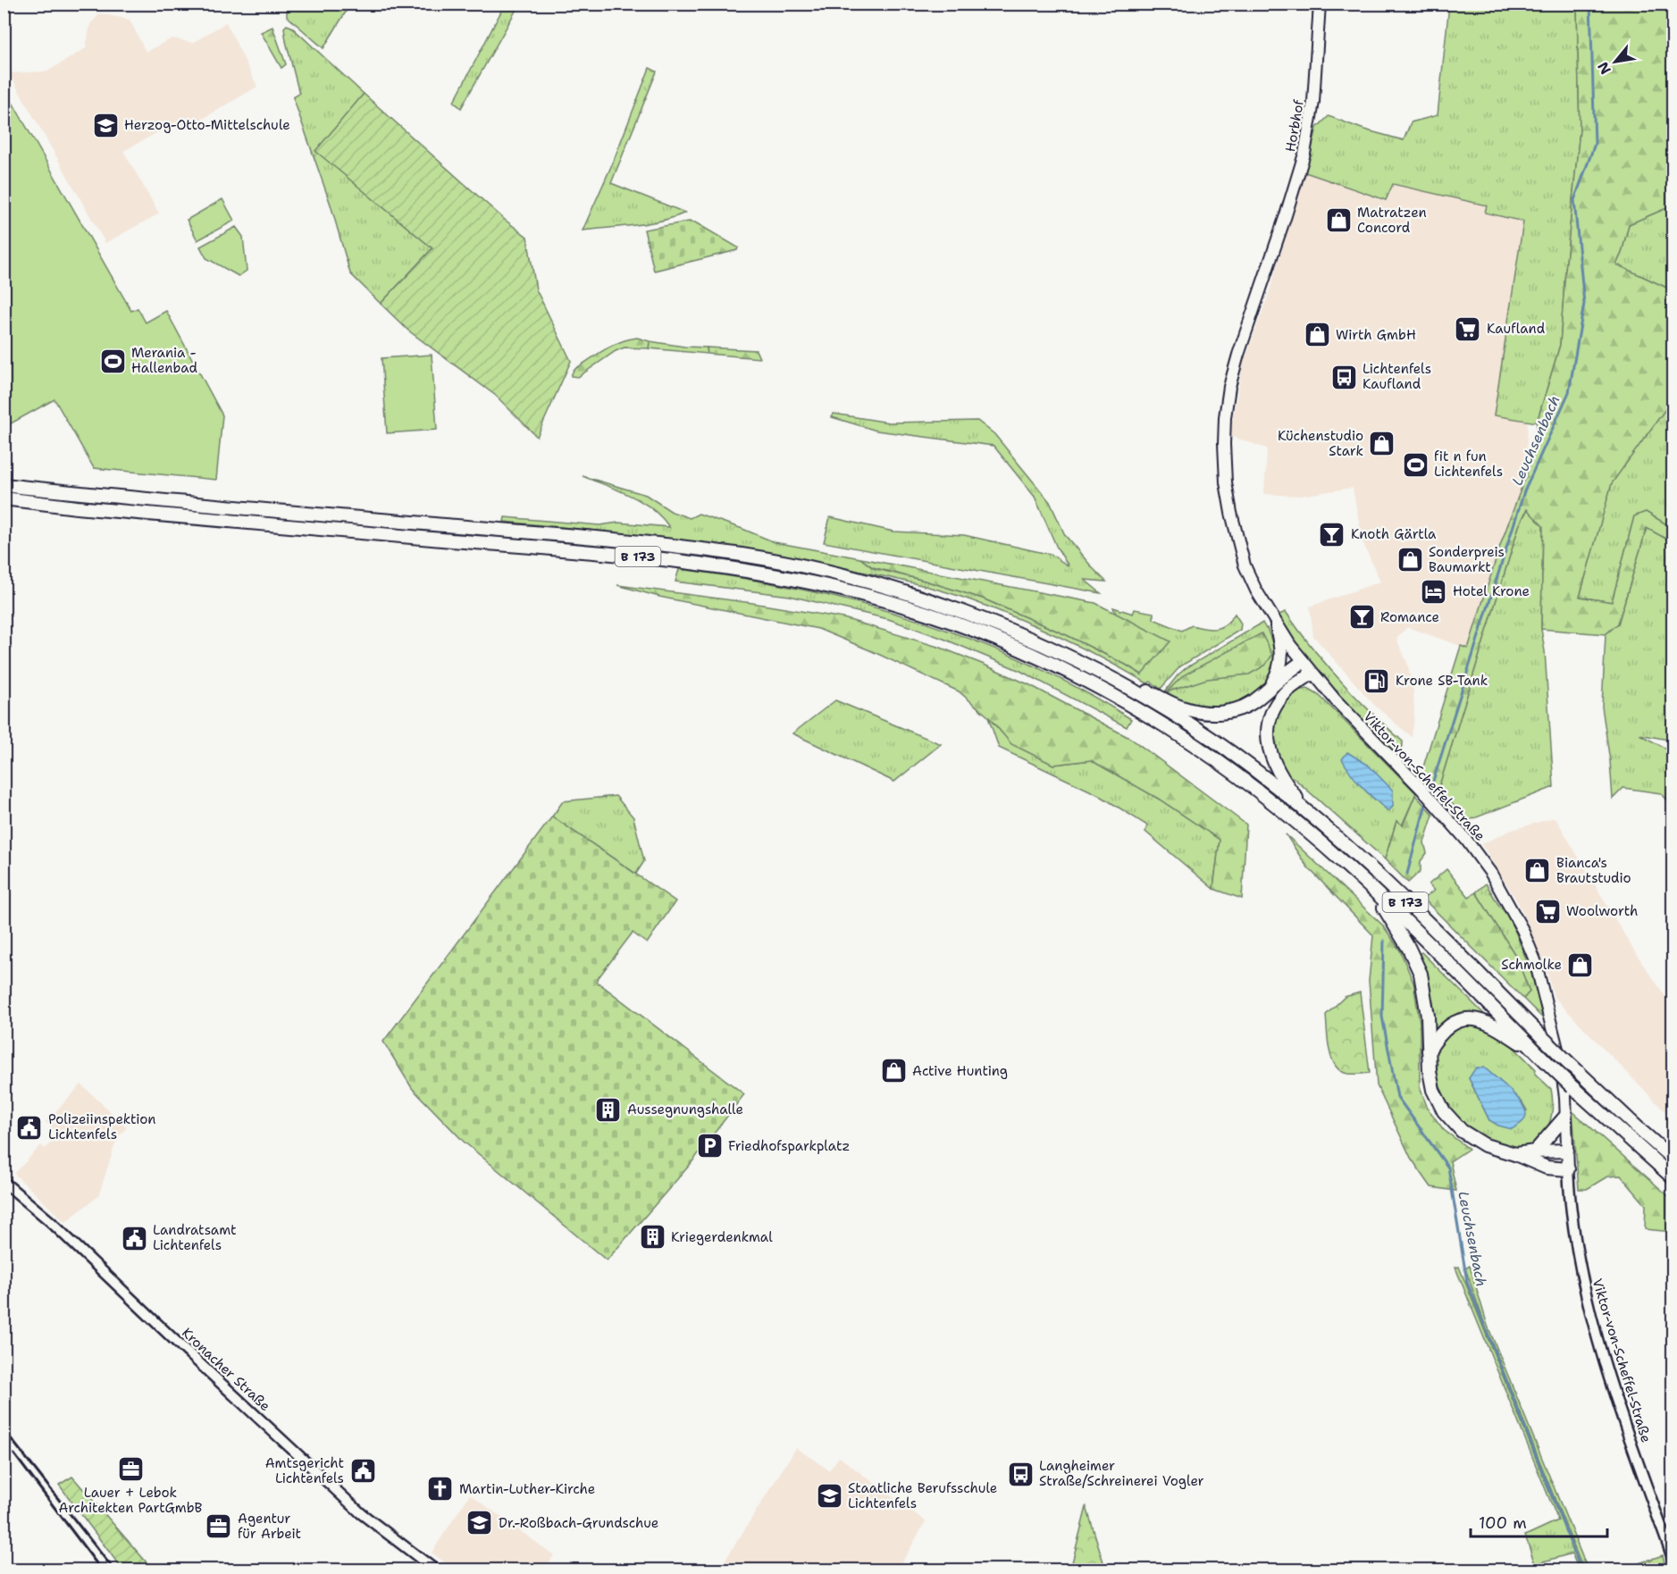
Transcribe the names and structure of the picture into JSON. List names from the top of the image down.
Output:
{
  "streets": {
    "highway": ["B 173"],
    "main road": ["Horbhof", "Viktor-von-Scheffel-Straße"],
    "street": ["Kronacher Straße"]
  },
  "crossings": [
    ["Horbhof", "Viktor-von-Scheffel-Straße"]
  ],
  "water": ["Leuchsenbach"],
  "places": {
    "school or university": ["Herzog-Otto-Mittelschule", "Staatliche Berufsschule Lichtenfels", "Dr.-Roßbach-Grundschue"],
    "shop": [
      "Matratzen Concord",
      "Wirth GmbH",
      "Küchenstudio Stark",
      "Sonderpreis Baumarkt",
      "Bianca's Brautstudio",
      "Schmolke",
      "Active Hunting"
    ],
    "supermarket": ["Kaufland", "Woolworth"],
    "sports": ["Merania - Hallenbad", "fit n fun Lichtenfels"],
    "bus stop": ["Lichtenfels Kaufland", "Langheimer Straße/Schreinerei Vogler"],
    "bar": ["Knoth Gärtla", "Romance"],
    "hotel": ["Hotel Krone"],
    "fuel station": ["Krone SB-Tank"],
    "building": ["Aussegnungshalle", "Kriegerdenkmal"],
    "public building": ["Polizeiinspektion Lichtenfels", "Landratsamt Lichtenfels", "Amtsgericht Lichtenfels"],
    "parking": ["Friedhofsparkplatz"],
    "office": ["Lauer + Lebok Architekten PartGmbB", "Agentur für Arbeit"],
    "church": ["Martin-Luther-Kirche"]
  },
  "scale_bar": "100 m",
  "north": "bottom left"
}
